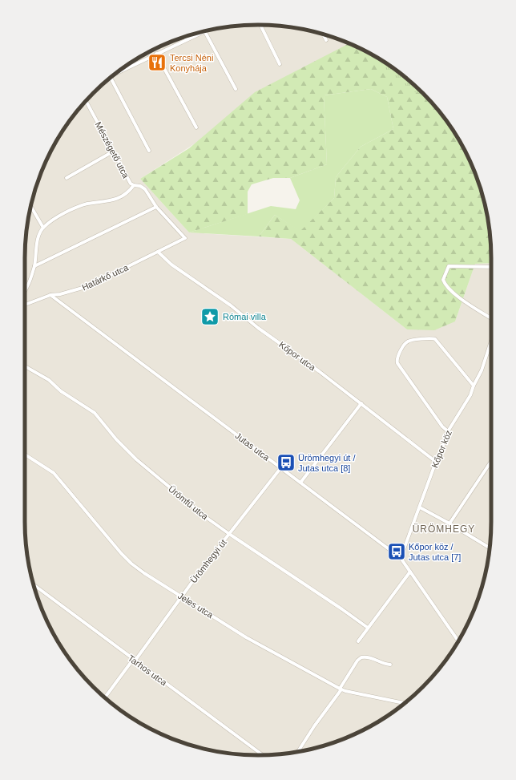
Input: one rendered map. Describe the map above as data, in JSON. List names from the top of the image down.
{
  "streets": {
    "street": [
      "Mészégető utca",
      "Határkő utca",
      "Kőpor utca",
      "Jutas utca",
      "Kőpor köz",
      "Ürömfű utca",
      "Ürömhegyi út",
      "Jeles utca",
      "Tarhos utca"
    ]
  },
  "crossings": [
    ["Mészégető utca", "Határkő utca"],
    ["Határkő utca", "Kőpor utca"],
    ["Határkő utca", "Jutas utca"],
    ["Kőpor utca", "Kőpor köz"],
    ["Jutas utca", "Kőpor köz"],
    ["Jutas utca", "Ürömhegyi út"],
    ["Ürömfű utca", "Ürömhegyi út"],
    ["Ürömhegyi út", "Jeles utca"],
    ["Ürömhegyi út", "Tarhos utca"]
  ],
  "districts": ["ÜRÖMHEGY"],
  "places": {
    "restaurant": ["Tercsi Néni Konyhája"],
    "place": ["Római villa"],
    "bus stop": ["Ürömhegyi út / Jutas utca [8]", "Kőpor köz / Jutas utca [7]"]
  }
}
